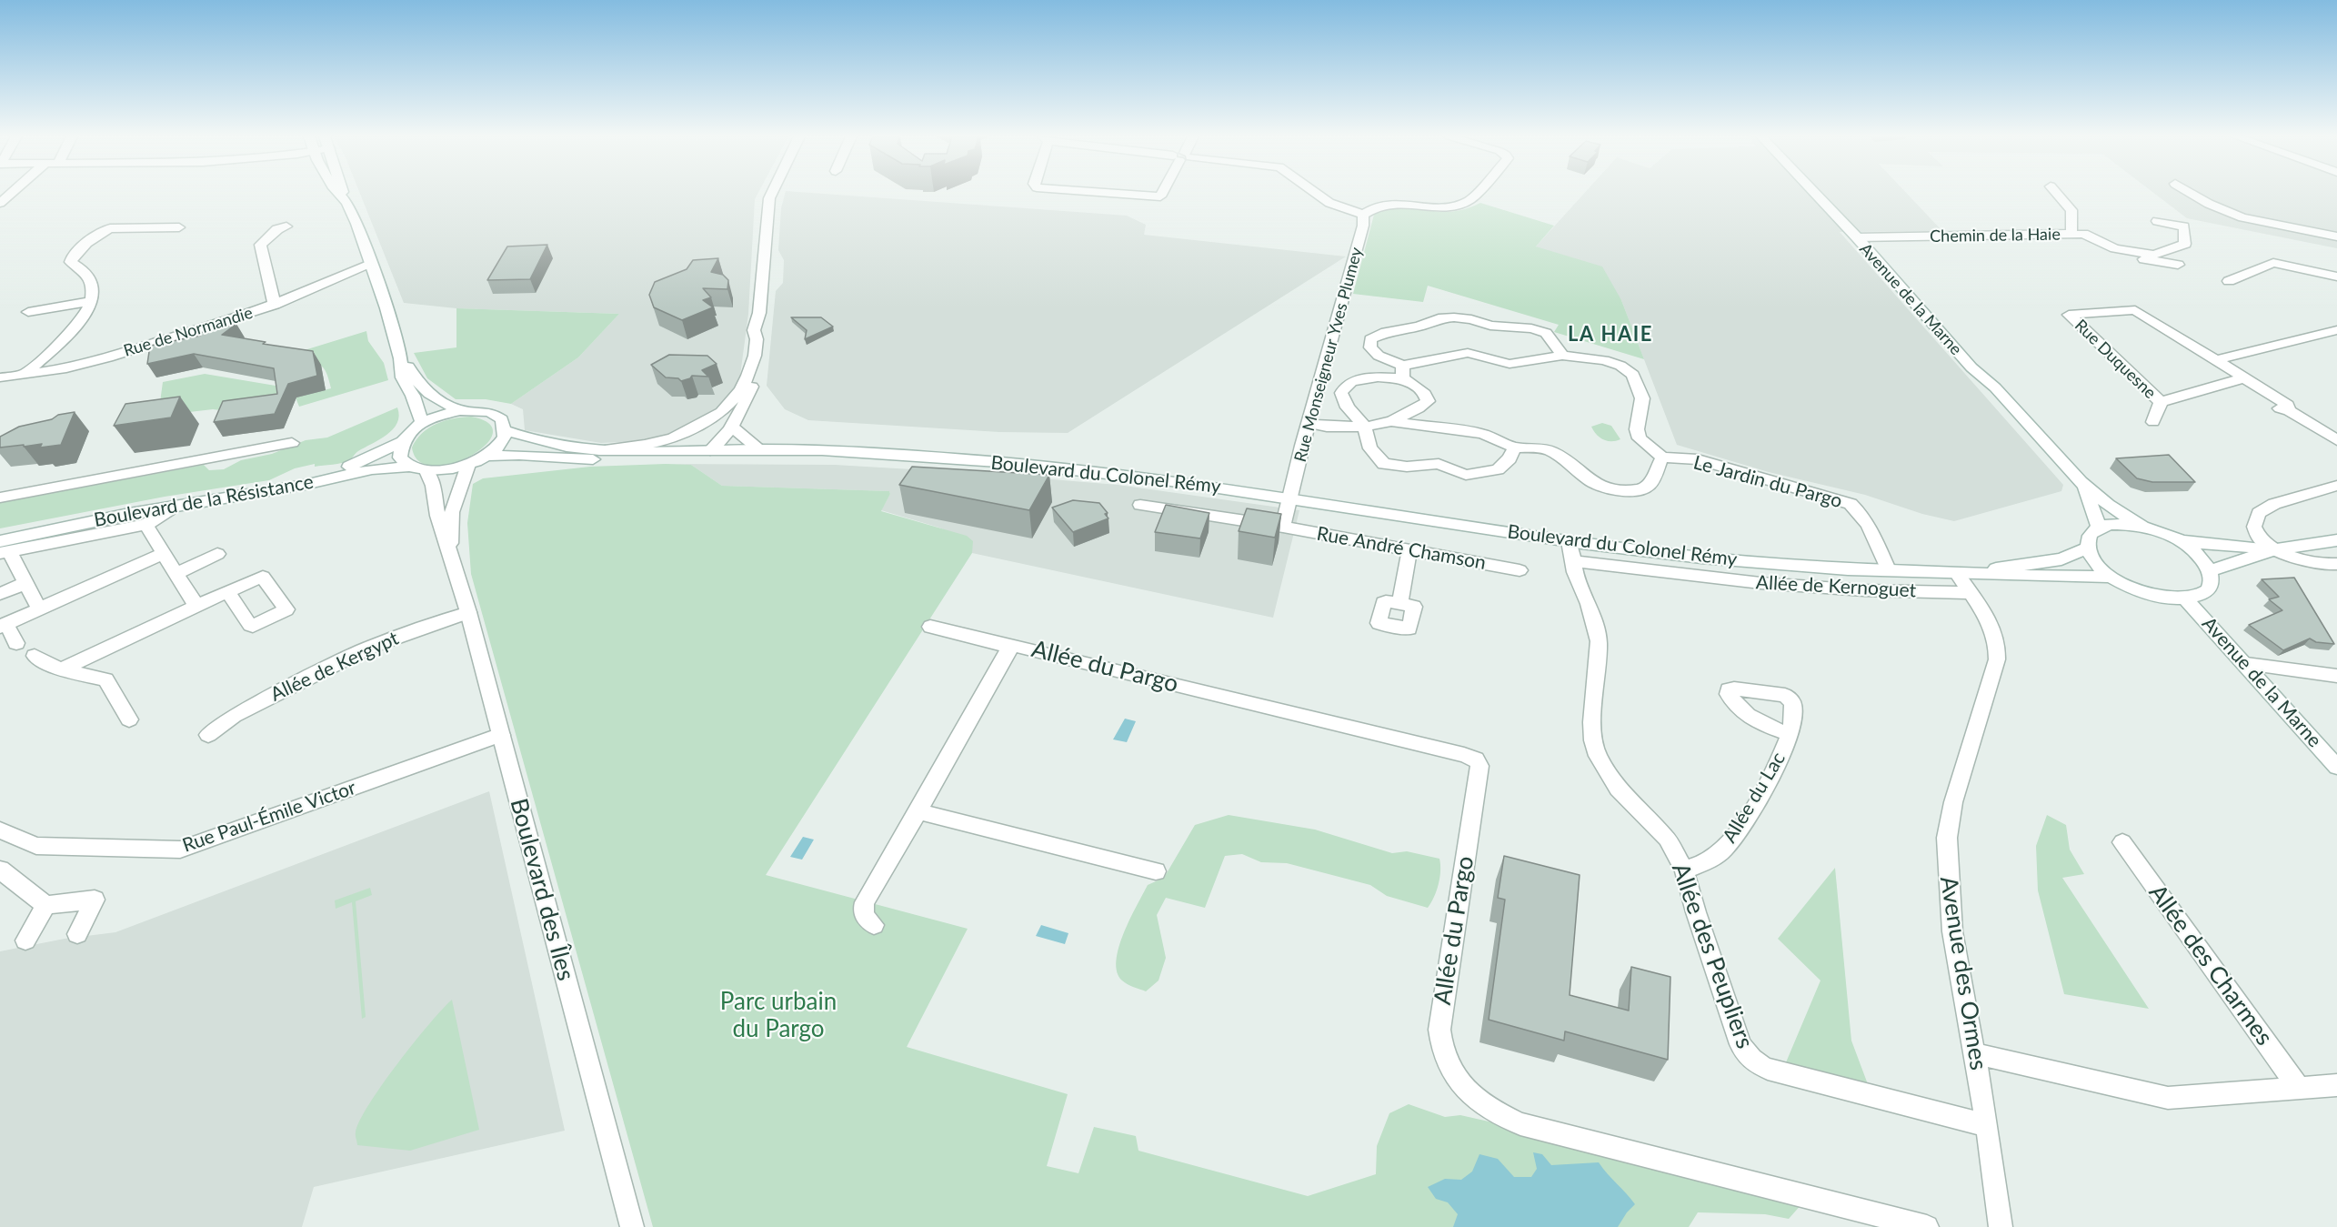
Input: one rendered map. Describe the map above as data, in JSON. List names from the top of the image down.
{
  "streets": {
    "street": [
      "Chemin de la Haie",
      "Avenue de la Marne",
      "Rue de Normandie",
      "Rue Monseigneur Yves Plumey",
      "Rue Duquesne",
      "Boulevard du Colonel Rémy",
      "Le Jardin du Pargo",
      "Boulevard de la Résistance",
      "Rue André Chamson",
      "Allée de Kernoguet",
      "Allée de Kergypt",
      "Allée du Pargo",
      "Allée du Lac",
      "Rue Paul-Émile Victor",
      "Boulevard des Îles",
      "Allée des Peupliers",
      "Allée des Charmes",
      "Avenue des Ormes"
    ]
  },
  "crossings": [
    ["Chemin de la Haie", "Avenue de la Marne"],
    ["Rue Monseigneur Yves Plumey", "Boulevard du Colonel Rémy"],
    ["Boulevard du Colonel Rémy", "Le Jardin du Pargo"],
    ["Boulevard du Colonel Rémy", "Rue André Chamson"],
    ["Boulevard du Colonel Rémy", "Allée des Peupliers"],
    ["Boulevard du Colonel Rémy", "Avenue des Ormes"],
    ["Boulevard de la Résistance", "Boulevard des Îles"],
    ["Allée de Kernoguet", "Allée des Peupliers"],
    ["Allée de Kernoguet", "Avenue des Ormes"],
    ["Allée de Kergypt", "Boulevard des Îles"],
    ["Allée du Lac", "Allée des Peupliers"],
    ["Rue Paul-Émile Victor", "Boulevard des Îles"],
    ["Allée des Peupliers", "Avenue des Ormes"]
  ],
  "districts": ["LA HAIE"],
  "parks": ["Parc urbain du Pargo"]
}
